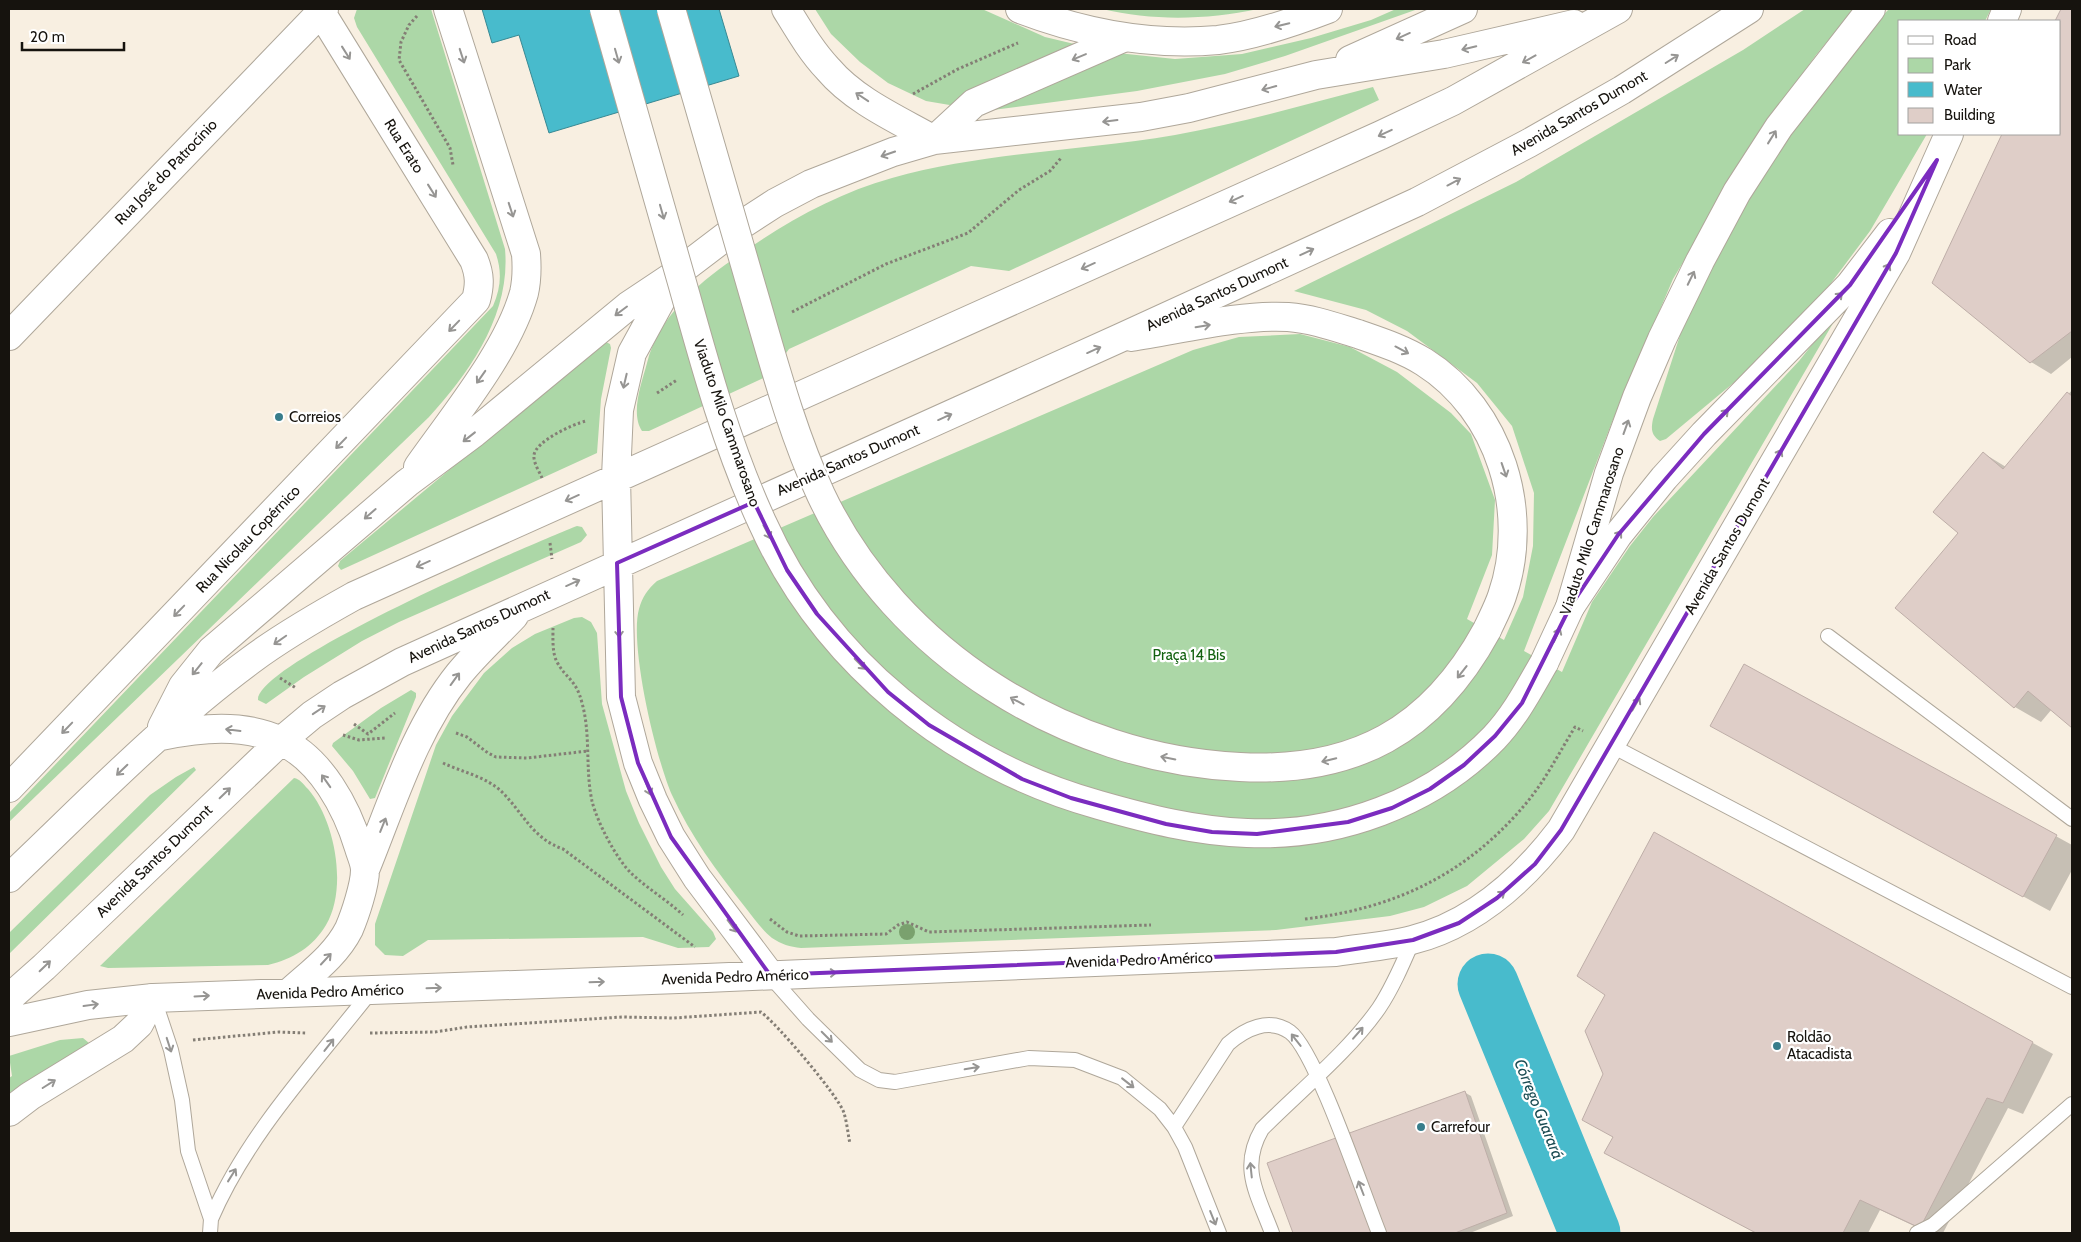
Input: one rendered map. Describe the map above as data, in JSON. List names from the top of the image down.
{
  "streets": {
    "main road": [
      "Avenida Santos Dumont",
      "Rua Erato",
      "Rua José do Patrocínio",
      "Viaduto Milo Cammarosano",
      "Rua Nicolau Copérnico",
      "Avenida Pedro Américo"
    ]
  },
  "crossings": [
    ["Avenida Santos Dumont", "Avenida Pedro Américo"],
    ["Rua Erato", "Rua José do Patrocínio"],
    ["Rua Erato", "Rua Nicolau Copérnico"]
  ],
  "one_way": ["Rua Erato", "Avenida Pedro Américo"],
  "water": ["Córrego Guarará"],
  "parks": ["Praça 14 Bis"],
  "places": ["Correios", "Roldão Atacadista", "Carrefour"],
  "legend": [
    "Road",
    "Park",
    "Water",
    "Building"
  ],
  "scale_bar": "20 m"
}
